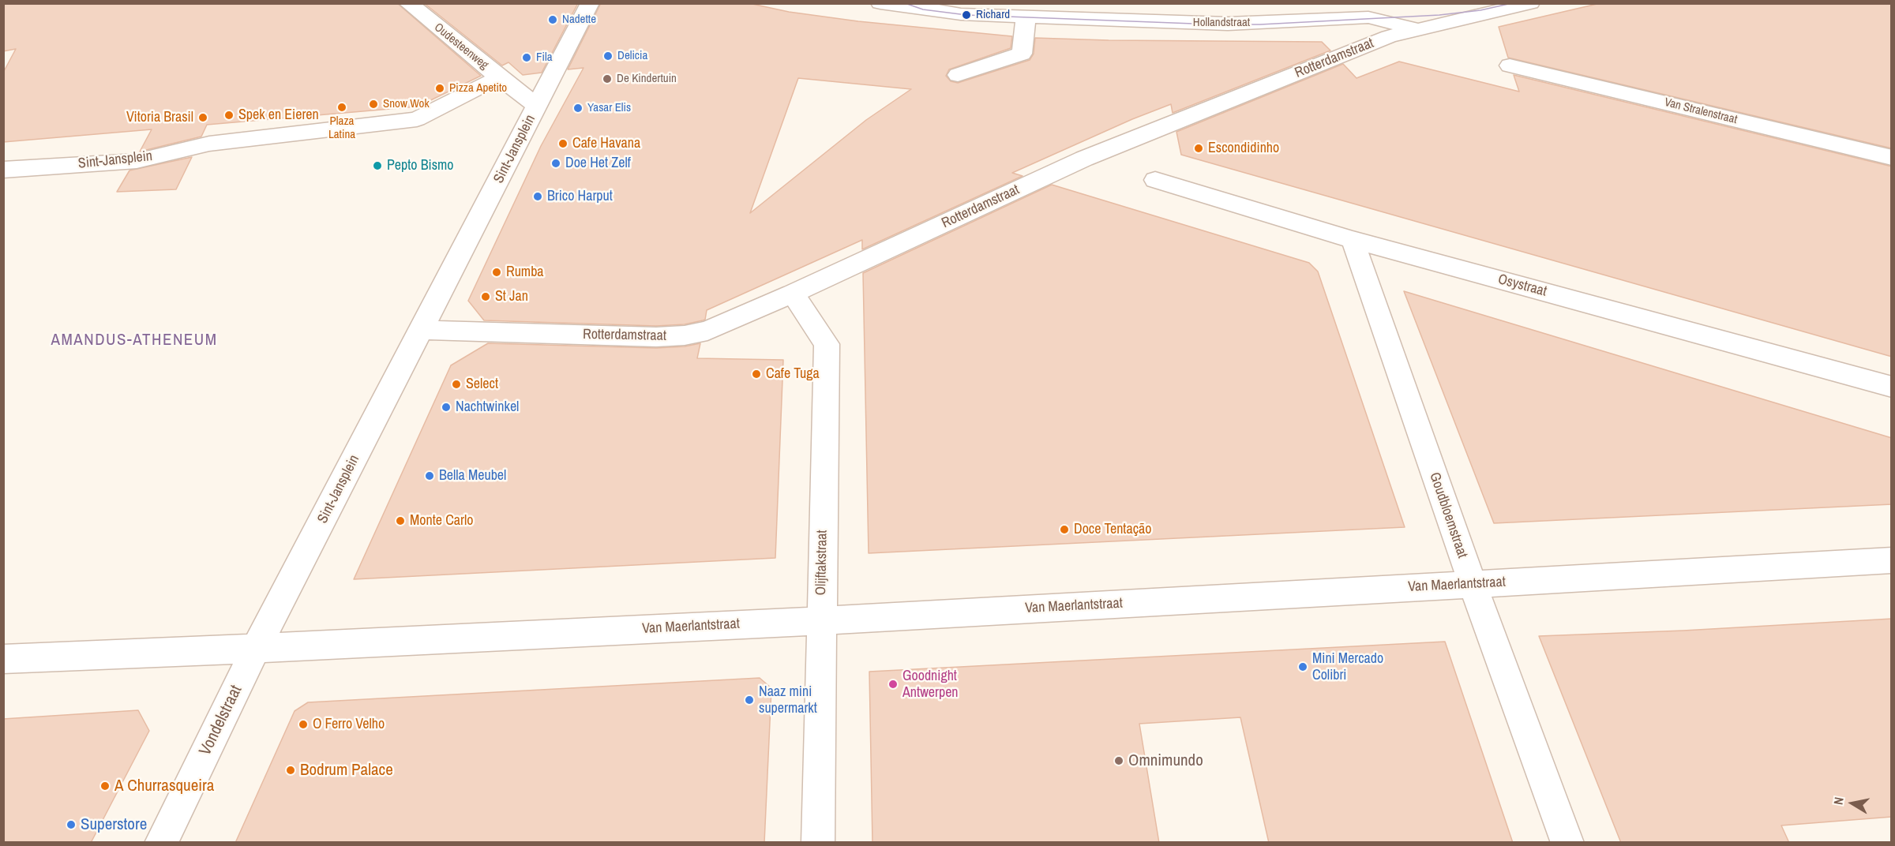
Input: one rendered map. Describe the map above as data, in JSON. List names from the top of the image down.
{
  "streets": {
    "street": [
      "Hollandstraat",
      "Oudesteenweg",
      "Rotterdamstraat",
      "Van Stralenstraat",
      "Sint-Jansplein",
      "Osystraat",
      "Goudbloemstraat",
      "Olijftakstraat",
      "Van Maerlantstraat",
      "Vondelstraat"
    ]
  },
  "crossings": [
    ["Hollandstraat", "Rotterdamstraat"],
    ["Oudesteenweg", "Sint-Jansplein"],
    ["Rotterdamstraat", "Sint-Jansplein"],
    ["Rotterdamstraat", "Olijftakstraat"],
    ["Sint-Jansplein", "Van Maerlantstraat"],
    ["Sint-Jansplein", "Vondelstraat"],
    ["Osystraat", "Goudbloemstraat"],
    ["Goudbloemstraat", "Van Maerlantstraat"],
    ["Olijftakstraat", "Van Maerlantstraat"],
    ["Van Maerlantstraat", "Vondelstraat"]
  ],
  "districts": ["AMANDUS-ATHENEUM"],
  "places": [
    "Richard",
    "Nadette",
    "Delicia",
    "Fila",
    "De Kindertuin",
    "Pizza Apetito",
    "Snow Wok",
    "Plaza Latina",
    "Yasar Elis",
    "Spek en Eieren",
    "Vitoria Brasil",
    "Cafe Havana",
    "Escondidinho",
    "Doe Het Zelf",
    "Pepto Bismo",
    "Brico Harput",
    "Rumba",
    "St Jan",
    "Cafe Tuga",
    "Select",
    "Nachtwinkel",
    "Bella Meubel",
    "Monte Carlo",
    "Doce Tentação",
    "Mini Mercado Colibri",
    "Goodnight Antwerpen",
    "Naaz mini supermarkt",
    "O Ferro Velho",
    "Omnimundo",
    "Bodrum Palace",
    "A Churrasqueira",
    "Superstore"
  ],
  "north": "left"
}
